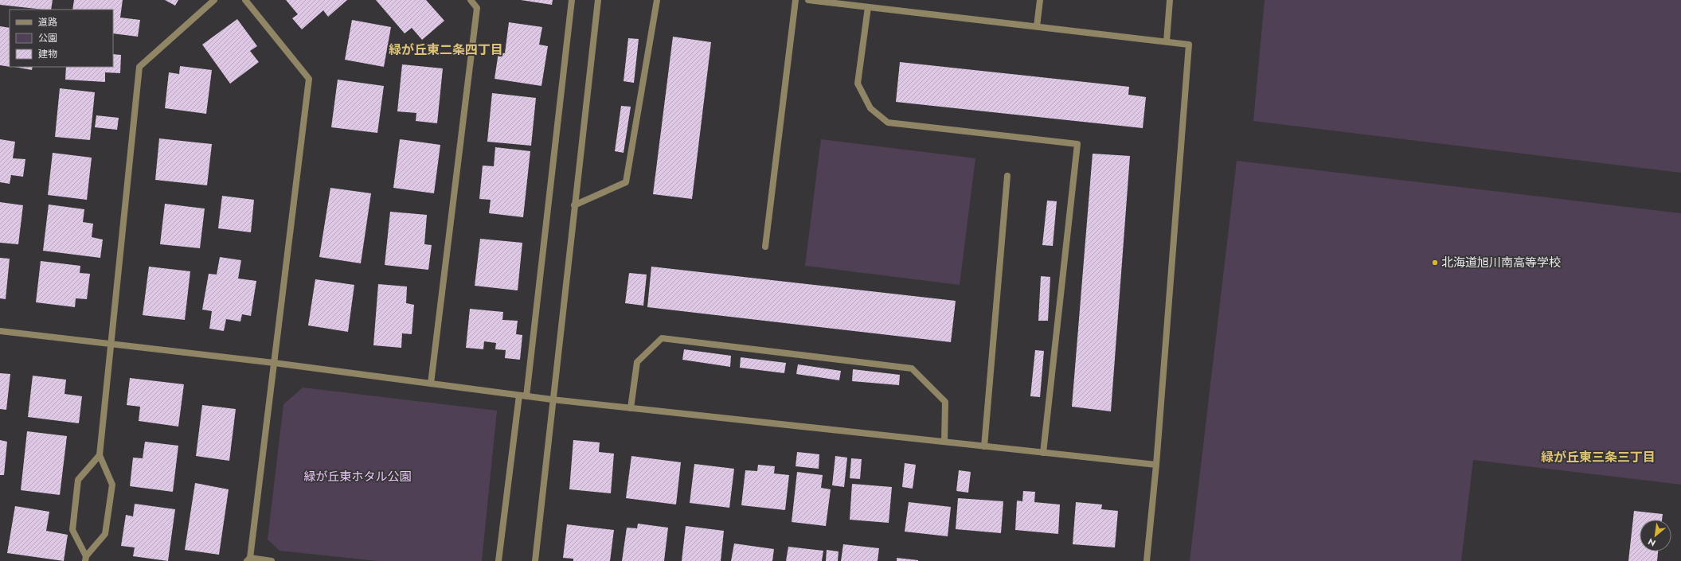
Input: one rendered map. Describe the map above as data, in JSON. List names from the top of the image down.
{
  "districts": ["緑が丘東二条四丁目", "緑が丘東三条三丁目"],
  "parks": ["緑が丘東ホタル公園"],
  "places": ["北海道旭川南高等学校"],
  "legend": ["道路", "公園", "建物"],
  "north": "bottom left"
}
